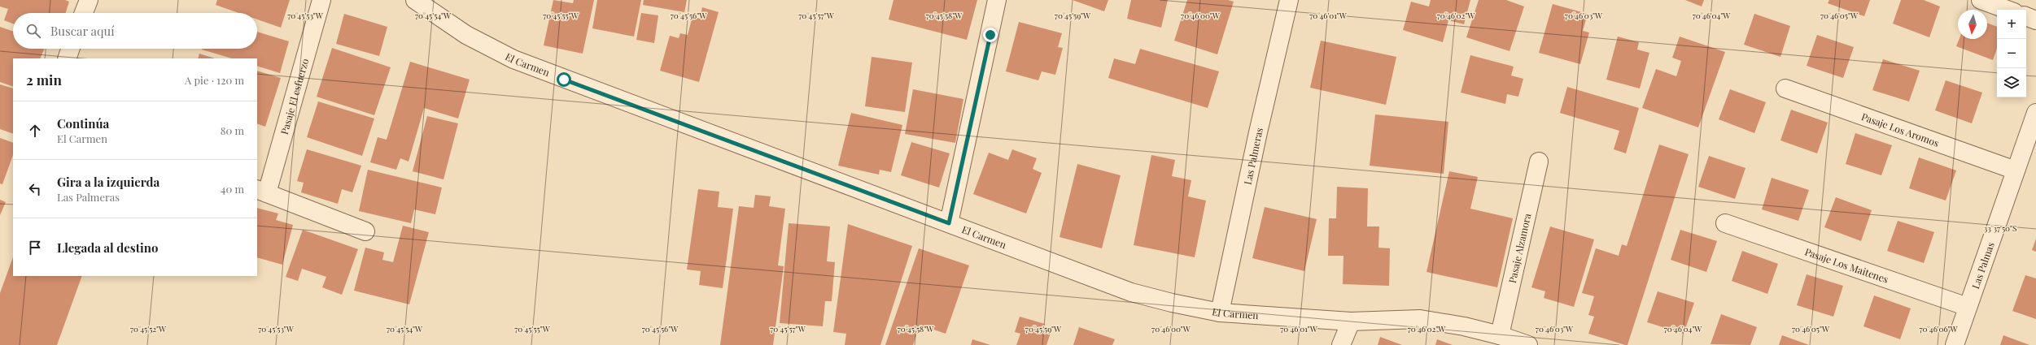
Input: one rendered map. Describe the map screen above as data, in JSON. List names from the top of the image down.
{
  "streets": {
    "street": [
      "El Carmen",
      "Pasaje El esfuerzo",
      "Pasaje Los Aromos",
      "Las Palmeras",
      "Pasaje Alzamora",
      "Pasaje Los Maitenes",
      "Las Palmas"
    ]
  },
  "crossings": [
    ["El Carmen", "Las Palmeras"],
    ["El Carmen", "Pasaje Alzamora"],
    ["Pasaje Los Aromos", "Las Palmas"],
    ["Pasaje Los Maitenes", "Las Palmas"]
  ],
  "north": "bottom",
  "page": {
    "map_buttons": ["+", "−"],
    "search": "Buscar aquí",
    "heading": ["2 min", "A pie · 120 m"],
    "list": [
      ["Continúa", "El Carmen", "80 m"],
      ["Gira a la izquierda", "Las Palmeras", "40 m"],
      "Llegada al destino"
    ]
  },
  "coordinates": [
    "70°45'53\"W",
    "70°45'54\"W",
    "70°45'55\"W",
    "70°45'56\"W",
    "70°45'57\"W",
    "70°45'58\"W",
    "70°45'59\"W",
    "70°46'00\"W",
    "70°46'01\"W",
    "70°46'02\"W",
    "70°46'05\"W",
    "70°46'03\"W",
    "70°46'04\"W",
    "33°37'50\"S",
    "70°45'52\"W",
    "70°46'06\"W"
  ]
}
